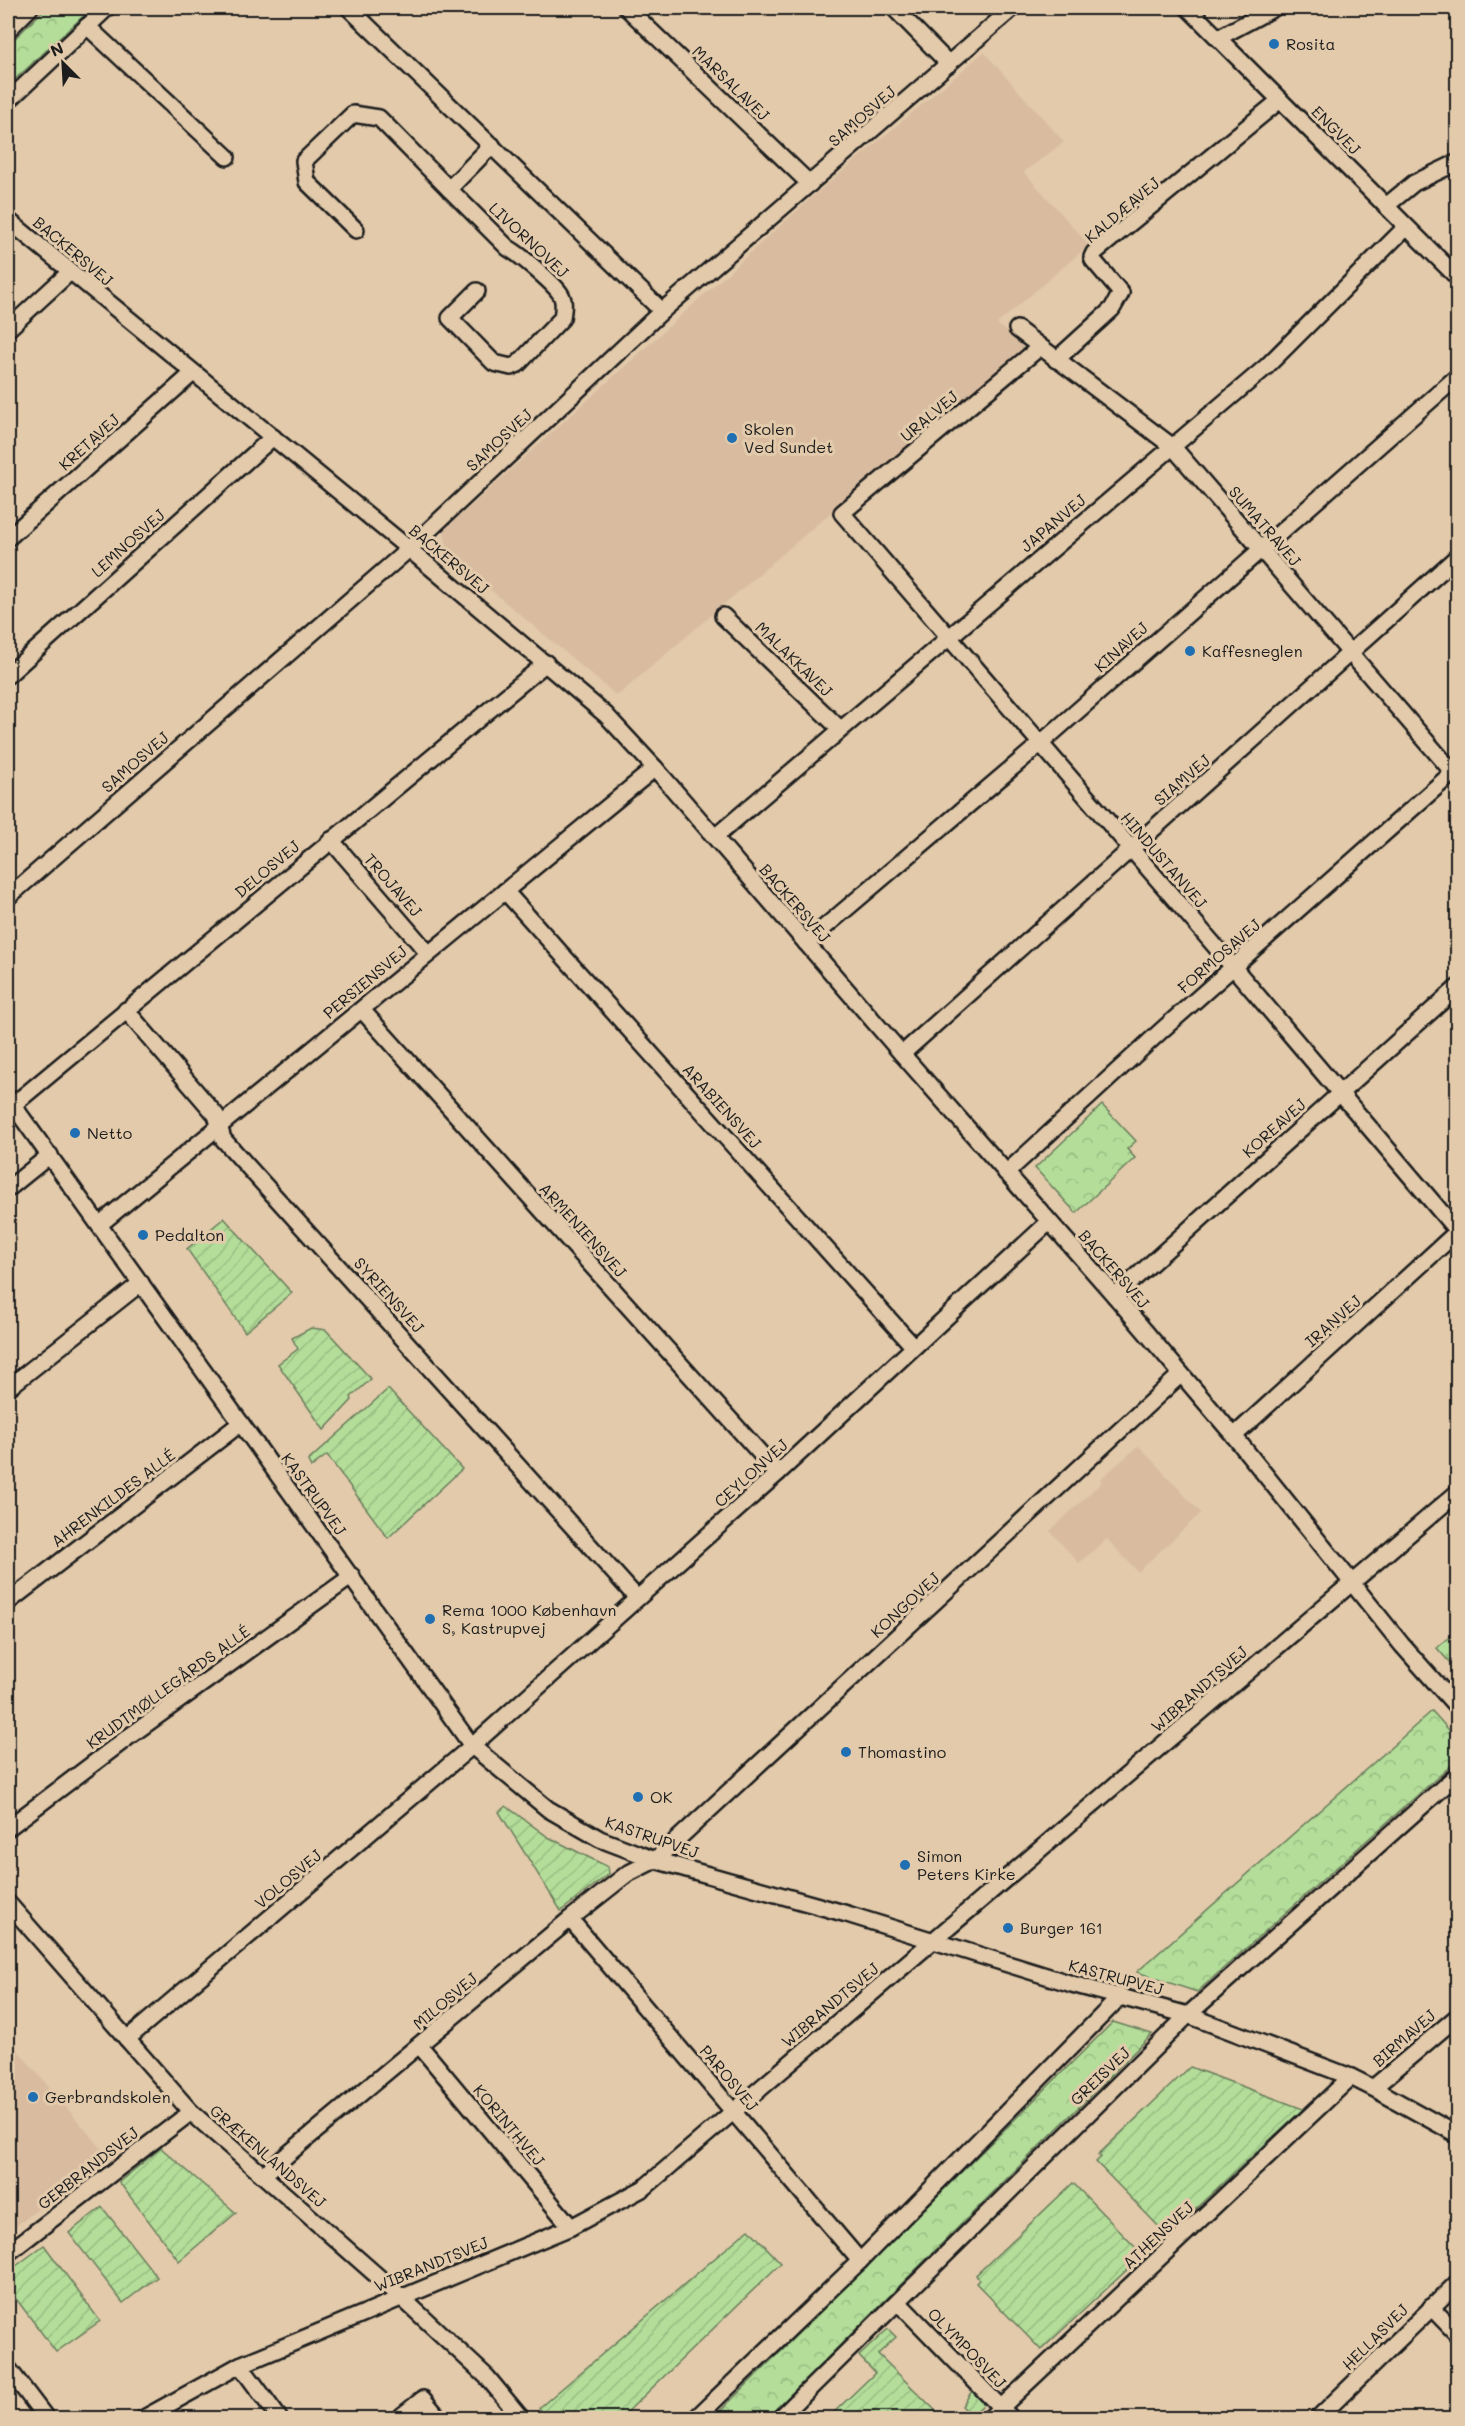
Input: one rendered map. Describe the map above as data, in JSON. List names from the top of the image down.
{
  "streets": {
    "street": [
      "MARSALAVEJ",
      "SAMOSVEJ",
      "ENGVEJ",
      "KALDÆAVEJ",
      "LIVORNOVEJ",
      "BACKERSVEJ",
      "URALVEJ",
      "KRETAVEJ",
      "JAPANVEJ",
      "SUMATRAVEJ",
      "LEMNOSVEJ",
      "KINAVEJ",
      "MALAKKAVEJ",
      "SIAMVEJ",
      "HINDUSTANVEJ",
      "DELOSVEJ",
      "TROJAVEJ",
      "FORMOSAVEJ",
      "PERSIENSVEJ",
      "ARABIENSVEJ",
      "KOREAVEJ",
      "ARMENIENSVEJ",
      "SYRIENSVEJ",
      "IRANVEJ",
      "CEYLONVEJ",
      "KASTRUPVEJ",
      "AHRENKILDES ALLÉ",
      "KONGOVEJ",
      "KRUDTMØLLEGÅRDS ALLÉ",
      "WIBRANDTSVEJ",
      "VOLOSVEJ",
      "MILOSVEJ",
      "BIRMAVEJ",
      "GREISVEJ",
      "PAROSVEJ",
      "KORINTHVEJ",
      "GRÆKENLANDSVEJ",
      "GERBRANDSVEJ",
      "ATHENSVEJ",
      "HELLASVEJ",
      "OLYMPOSVEJ"
    ]
  },
  "crossings": [
    ["MARSALAVEJ", "SAMOSVEJ"],
    ["SAMOSVEJ", "BACKERSVEJ"],
    ["ENGVEJ", "KALDÆAVEJ"],
    ["ENGVEJ", "JAPANVEJ"],
    ["KALDÆAVEJ", "SUMATRAVEJ"],
    ["BACKERSVEJ", "KRETAVEJ"],
    ["BACKERSVEJ", "JAPANVEJ"],
    ["BACKERSVEJ", "LEMNOSVEJ"],
    ["BACKERSVEJ", "KINAVEJ"],
    ["BACKERSVEJ", "SIAMVEJ"],
    ["BACKERSVEJ", "DELOSVEJ"],
    ["BACKERSVEJ", "FORMOSAVEJ"],
    ["BACKERSVEJ", "PERSIENSVEJ"],
    ["BACKERSVEJ", "KOREAVEJ"],
    ["BACKERSVEJ", "IRANVEJ"],
    ["BACKERSVEJ", "CEYLONVEJ"],
    ["BACKERSVEJ", "KONGOVEJ"],
    ["BACKERSVEJ", "WIBRANDTSVEJ"],
    ["URALVEJ", "SUMATRAVEJ"],
    ["URALVEJ", "HINDUSTANVEJ"],
    ["JAPANVEJ", "SUMATRAVEJ"],
    ["JAPANVEJ", "MALAKKAVEJ"],
    ["JAPANVEJ", "HINDUSTANVEJ"],
    ["SUMATRAVEJ", "KINAVEJ"],
    ["SUMATRAVEJ", "SIAMVEJ"],
    ["SUMATRAVEJ", "FORMOSAVEJ"],
    ["KINAVEJ", "HINDUSTANVEJ"],
    ["SIAMVEJ", "HINDUSTANVEJ"],
    ["HINDUSTANVEJ", "FORMOSAVEJ"],
    ["HINDUSTANVEJ", "KOREAVEJ"],
    ["HINDUSTANVEJ", "IRANVEJ"],
    ["DELOSVEJ", "TROJAVEJ"],
    ["DELOSVEJ", "SYRIENSVEJ"],
    ["DELOSVEJ", "KASTRUPVEJ"],
    ["TROJAVEJ", "PERSIENSVEJ"],
    ["PERSIENSVEJ", "ARABIENSVEJ"],
    ["PERSIENSVEJ", "ARMENIENSVEJ"],
    ["PERSIENSVEJ", "SYRIENSVEJ"],
    ["PERSIENSVEJ", "KASTRUPVEJ"],
    ["ARABIENSVEJ", "CEYLONVEJ"],
    ["ARMENIENSVEJ", "CEYLONVEJ"],
    ["SYRIENSVEJ", "CEYLONVEJ"],
    ["CEYLONVEJ", "KASTRUPVEJ"],
    ["CEYLONVEJ", "VOLOSVEJ"],
    ["KASTRUPVEJ", "AHRENKILDES ALLÉ"],
    ["KASTRUPVEJ", "KONGOVEJ"],
    ["KASTRUPVEJ", "KRUDTMØLLEGÅRDS ALLÉ"],
    ["KASTRUPVEJ", "WIBRANDTSVEJ"],
    ["KASTRUPVEJ", "VOLOSVEJ"],
    ["KASTRUPVEJ", "MILOSVEJ"],
    ["KASTRUPVEJ", "BIRMAVEJ"],
    ["KASTRUPVEJ", "GREISVEJ"],
    ["KASTRUPVEJ", "ATHENSVEJ"],
    ["KONGOVEJ", "MILOSVEJ"],
    ["WIBRANDTSVEJ", "PAROSVEJ"],
    ["WIBRANDTSVEJ", "KORINTHVEJ"],
    ["WIBRANDTSVEJ", "GRÆKENLANDSVEJ"],
    ["VOLOSVEJ", "GRÆKENLANDSVEJ"],
    ["MILOSVEJ", "PAROSVEJ"],
    ["MILOSVEJ", "KORINTHVEJ"],
    ["MILOSVEJ", "GRÆKENLANDSVEJ"],
    ["GREISVEJ", "OLYMPOSVEJ"],
    ["GRÆKENLANDSVEJ", "GERBRANDSVEJ"],
    ["ATHENSVEJ", "OLYMPOSVEJ"]
  ],
  "places": [
    "Rosita",
    "Skolen Ved Sundet",
    "Kaffesneglen",
    "Netto",
    "Pedalton",
    "Rema 1000 København S, Kastrupvej",
    "Thomastino",
    "OK",
    "Simon Peters Kirke",
    "Burger 161",
    "Gerbrandskolen"
  ],
  "north": "top left"
}
